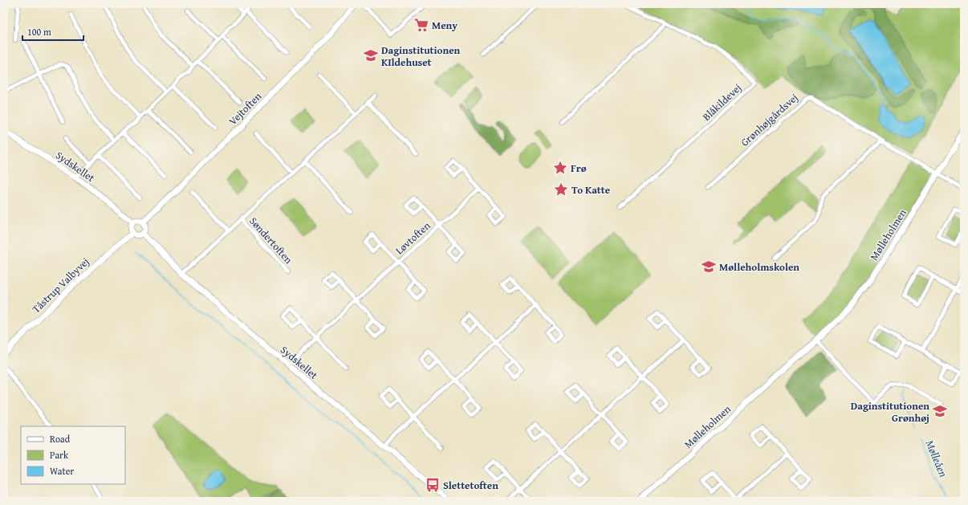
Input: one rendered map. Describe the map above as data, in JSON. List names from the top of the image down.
{
  "streets": {
    "street": [
      "Blåkildevej",
      "Vejtoften",
      "Grønhøjgårdsvej",
      "Sydskellet",
      "Mølleholmen",
      "Løvtoften",
      "Søndertoften",
      "Tåstrup Valbyvej"
    ]
  },
  "crossings": [
    ["Vejtoften", "Sydskellet"],
    ["Vejtoften", "Tåstrup Valbyvej"],
    ["Grønhøjgårdsvej", "Mølleholmen"],
    ["Sydskellet", "Løvtoften"],
    ["Sydskellet", "Søndertoften"],
    ["Sydskellet", "Tåstrup Valbyvej"]
  ],
  "water": ["Mølleåen"],
  "places": {
    "supermarket": ["Meny"],
    "school or university": ["Daginstitutionen KIldehuset", "Mølleholmskolen", "Daginstitutionen Grønhøj"],
    "place": ["Frø", "To Katte"],
    "bus stop": ["Slettetoften"]
  },
  "legend": ["Road", "Park", "Water"],
  "scale_bar": "100 m"
}
